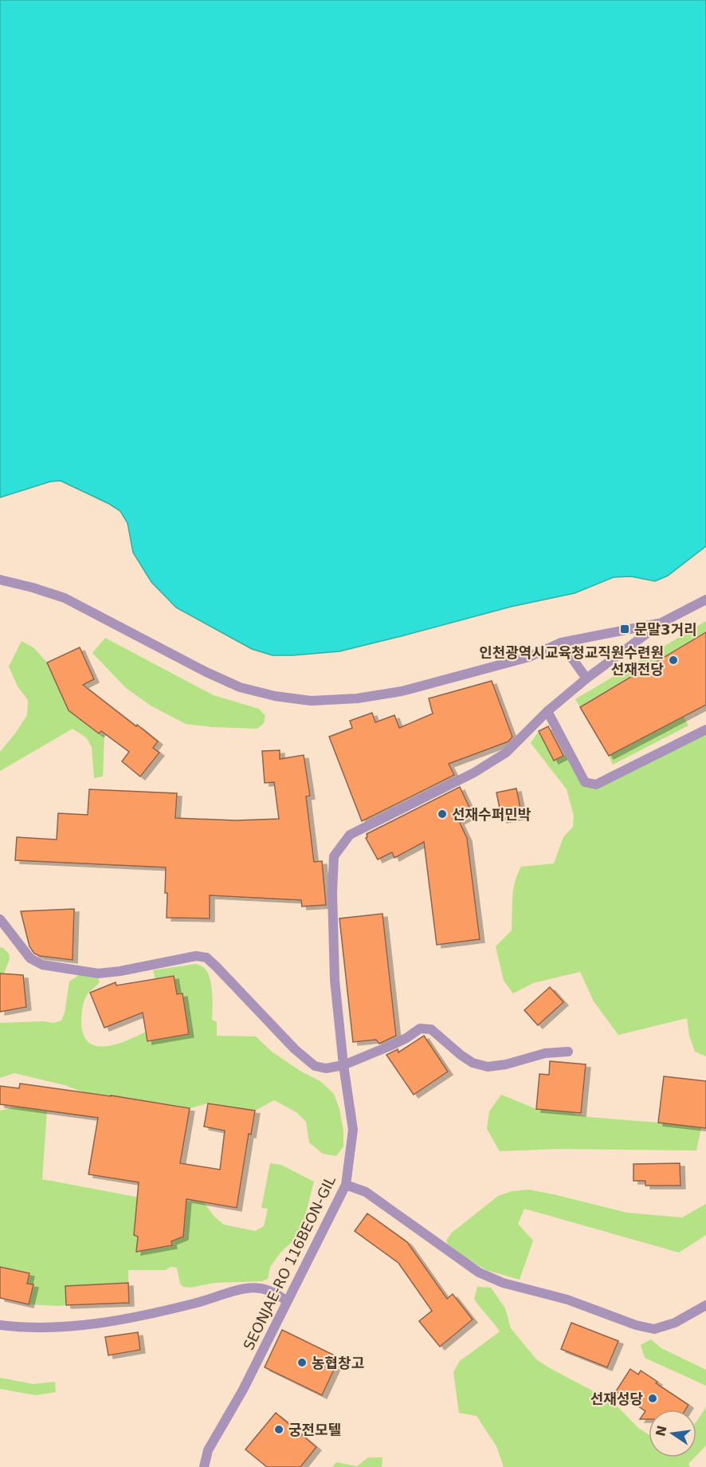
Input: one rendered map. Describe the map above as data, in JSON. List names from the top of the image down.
{
  "streets": {
    "street": ["SEONJAE-RO 116BEON-GIL"]
  },
  "places": {
    "transit": ["문말3거리"],
    "other": [
      "인천광역시교육청교직원수련원 선재전당",
      "선재수퍼민박",
      "농협창고",
      "선재성당",
      "궁전모텔"
    ]
  },
  "north": "left"
}
